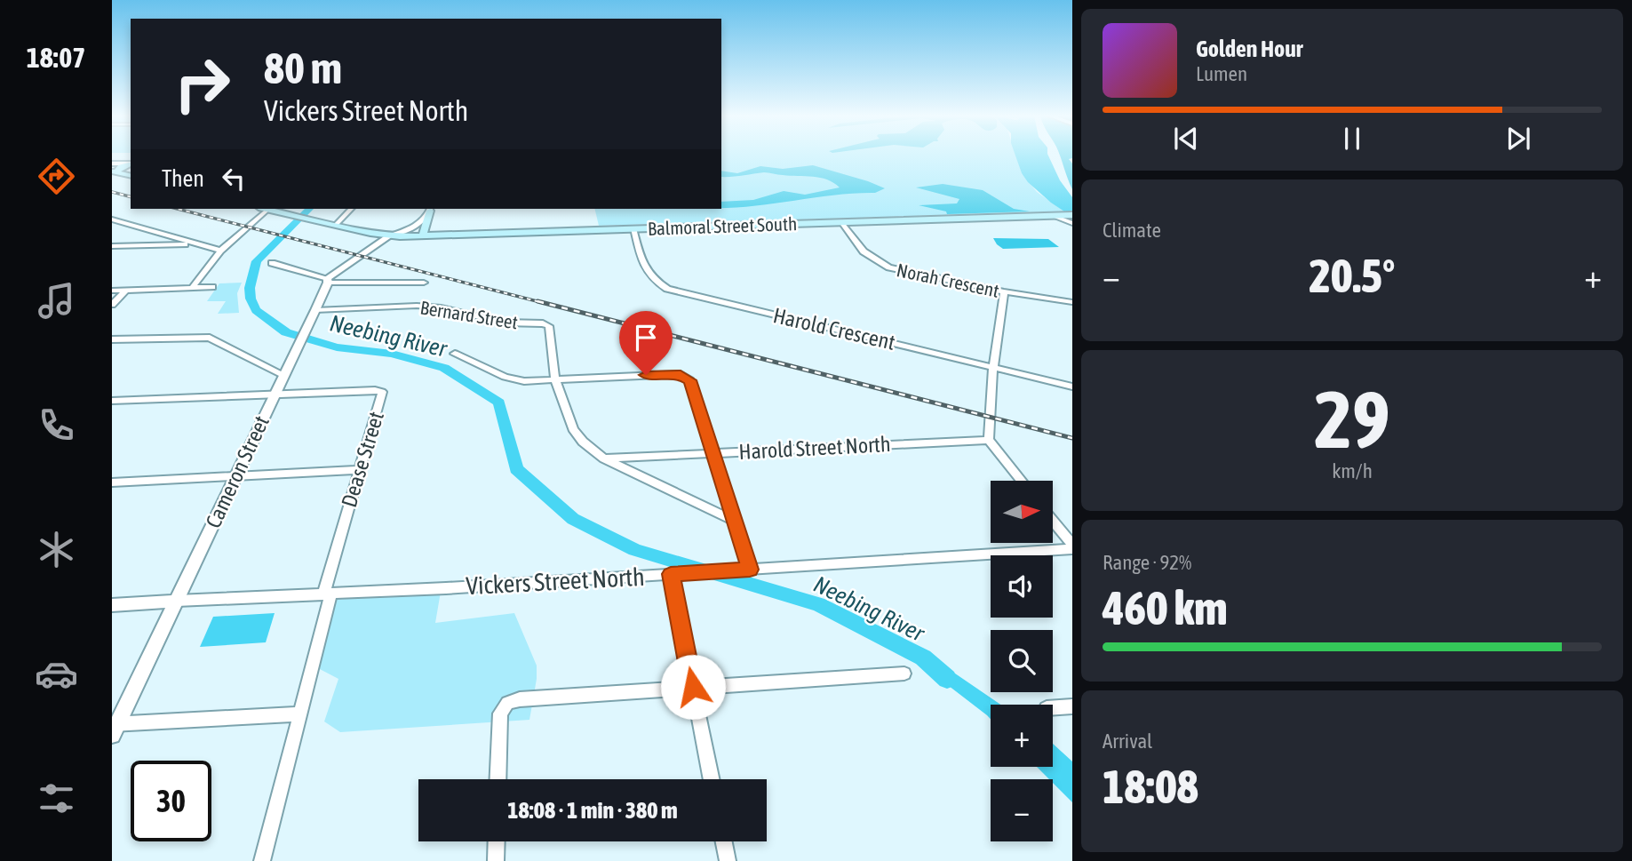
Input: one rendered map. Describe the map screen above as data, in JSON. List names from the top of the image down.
{
  "streets": {
    "main road": ["Balmoral Street South"],
    "street": [
      "Norah Crescent",
      "Bernard Street",
      "Harold Crescent",
      "Harold Street North",
      "Dease Street",
      "Cameron Street",
      "Vickers Street North"
    ]
  },
  "crossings": [
    ["Balmoral Street South", "Norah Crescent"],
    ["Balmoral Street South", "Harold Crescent"],
    ["Bernard Street", "Cameron Street"],
    ["Dease Street", "Cameron Street"],
    ["Dease Street", "Vickers Street North"],
    ["Cameron Street", "Vickers Street North"]
  ],
  "water": ["Neebing River"],
  "north": "right",
  "page": {
    "tabs": "18:07",
    "turn": ["80 m", "Vickers Street North"],
    "song": ["Golden Hour", "Lumen"],
    "then": "Then",
    "tile": [
      "Climate",
      ["29", "km/h"],
      ["Range · 92%", "460 km"],
      ["Arrival", "18:08"]
    ],
    "heat": ["−", "20.5°", "+"],
    "map_buttons": ["+", "−"],
    "limit": "30",
    "trip": "18:08 · 1 min · 380 m"
  }
}
